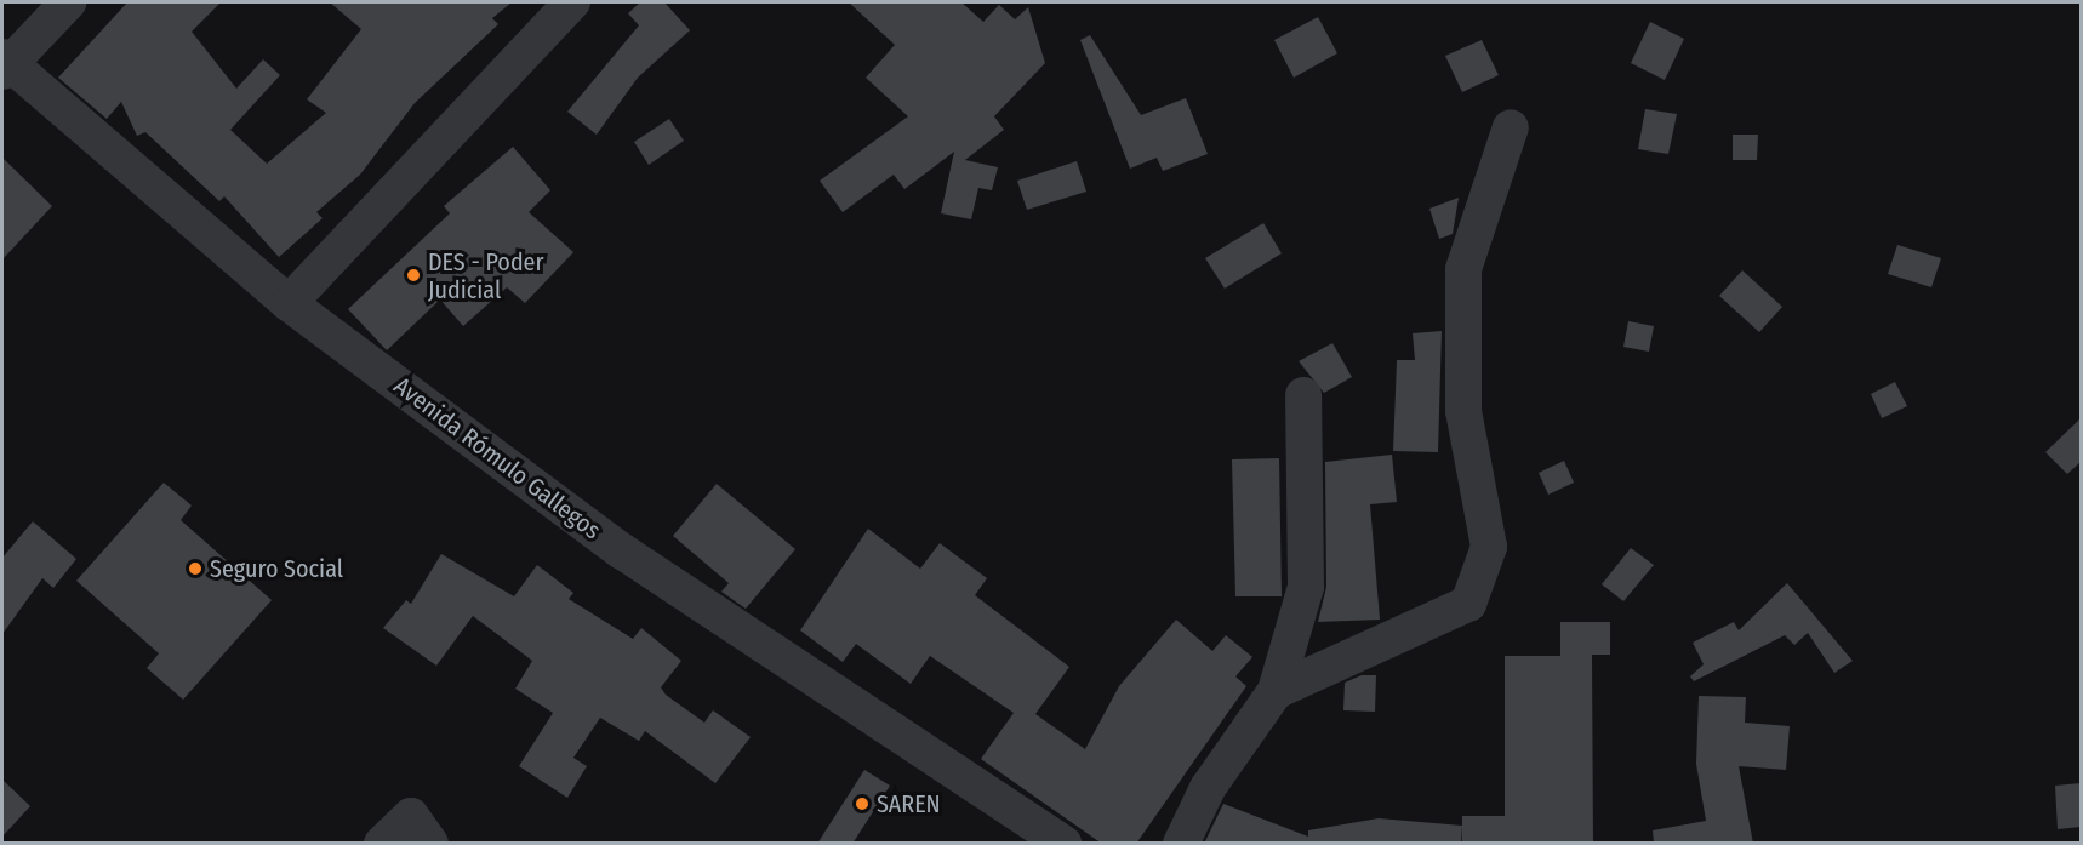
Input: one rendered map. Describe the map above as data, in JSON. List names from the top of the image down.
{
  "streets": {
    "street": ["Avenida Rómulo Gallegos"]
  },
  "places": ["DES - Poder Judicial", "Seguro Social", "SAREN"]
}
